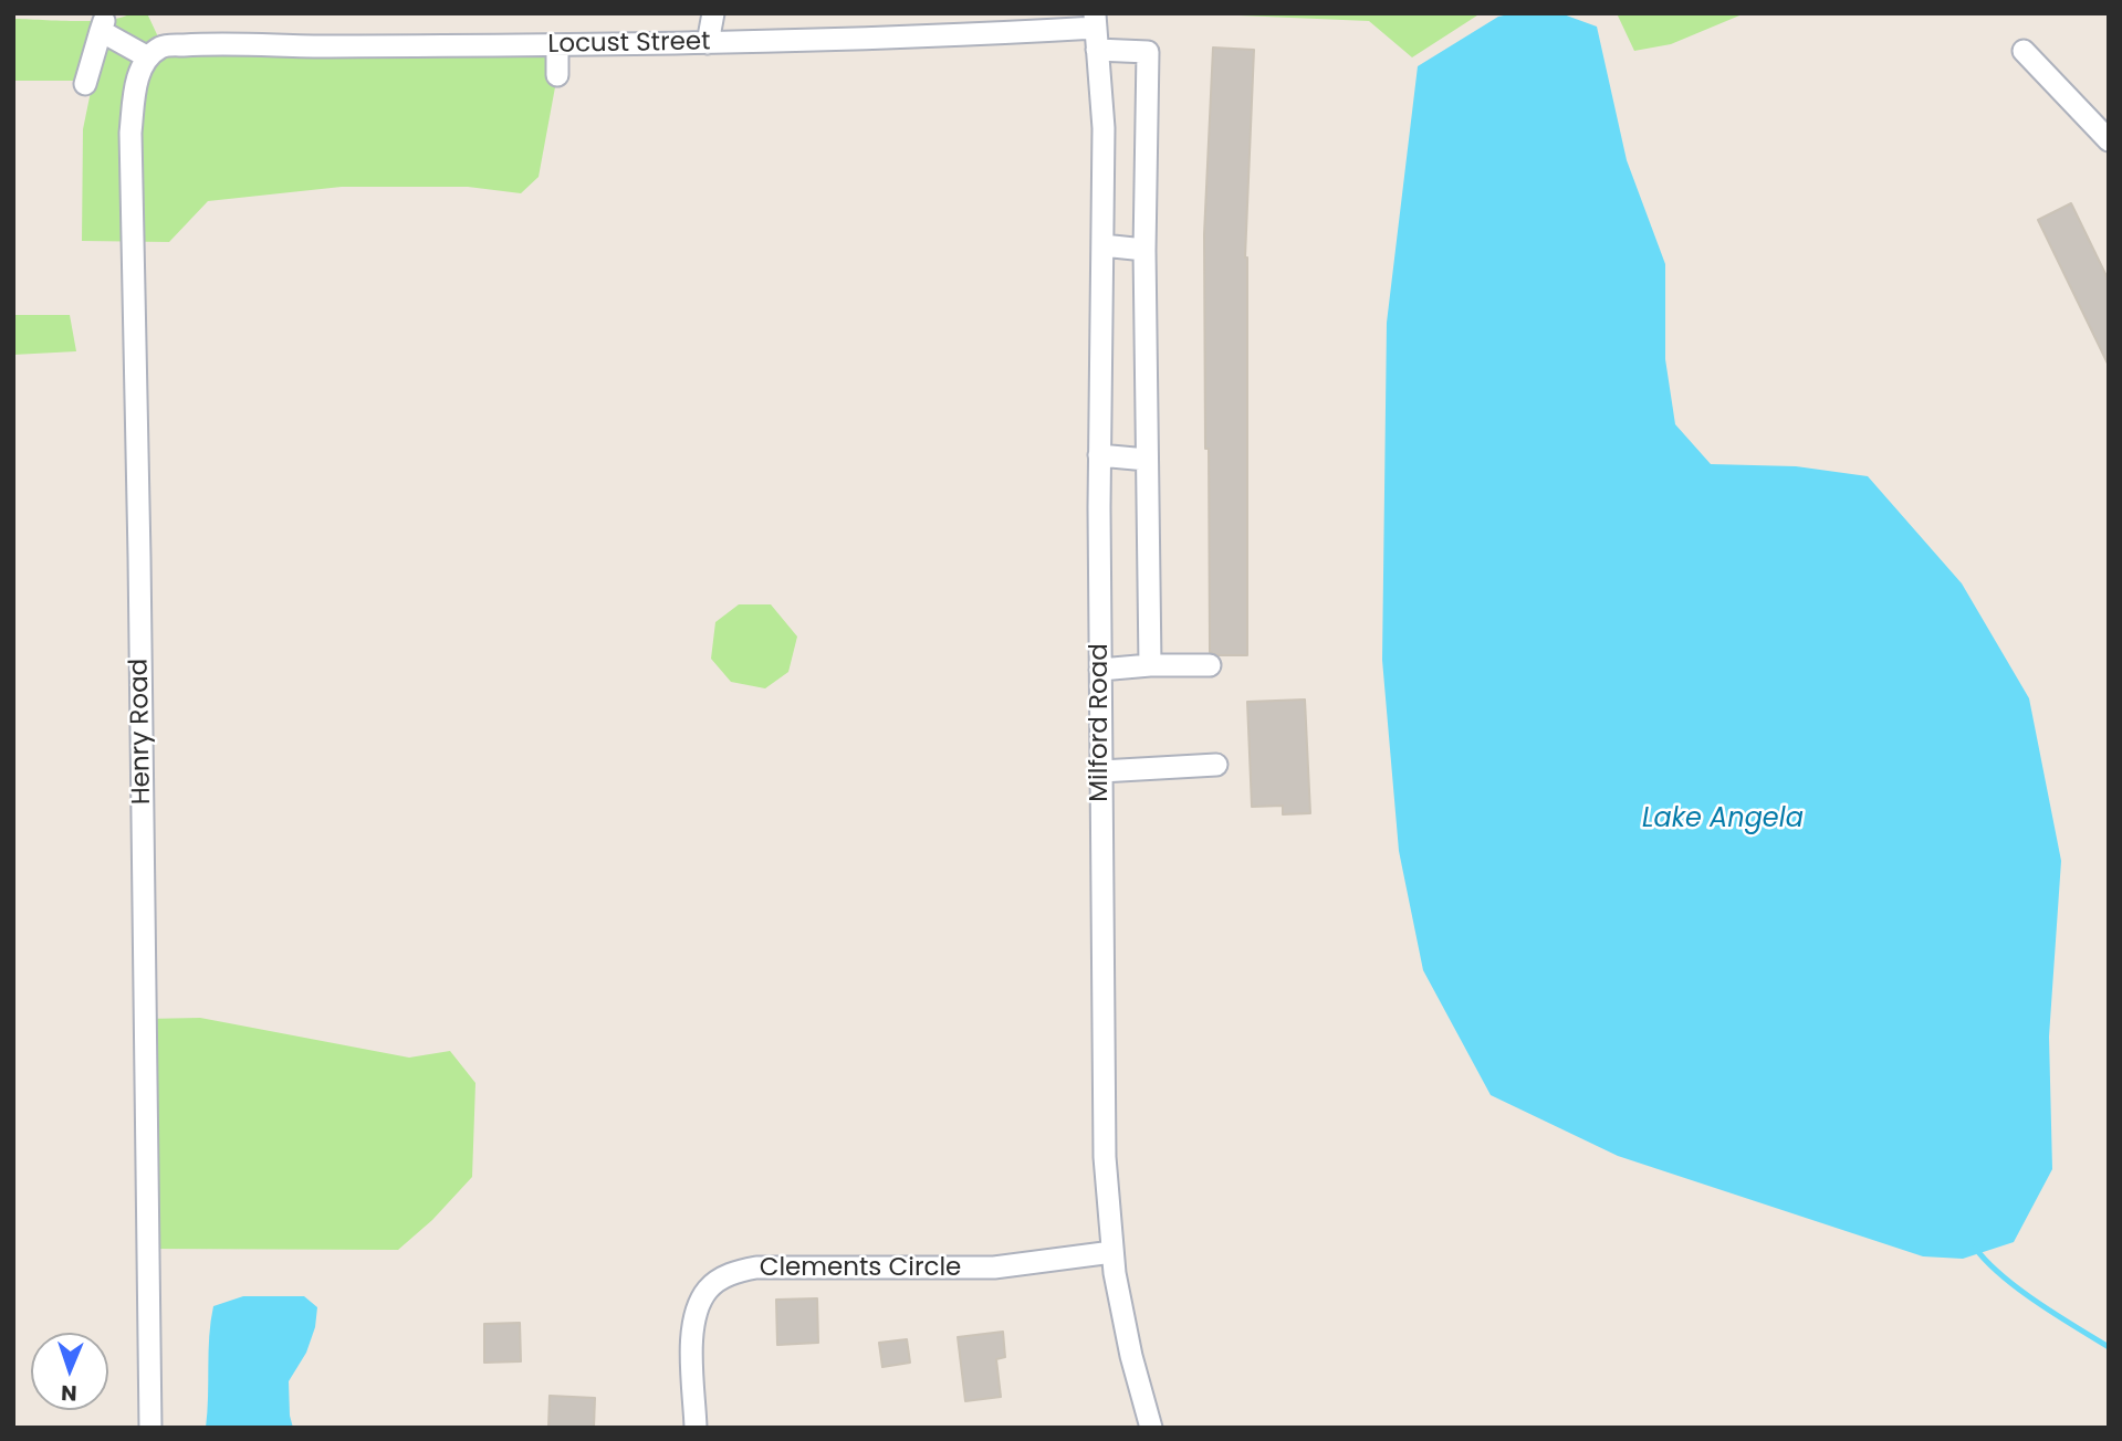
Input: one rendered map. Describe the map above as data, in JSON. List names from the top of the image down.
{
  "streets": {
    "street": [
      "Locust Street",
      "Milford Road",
      "Henry Road",
      "Clements Circle"
    ]
  },
  "crossings": [
    ["Locust Street", "Milford Road"],
    ["Locust Street", "Henry Road"],
    ["Milford Road", "Clements Circle"]
  ],
  "water": ["Lake Angela"],
  "north": "bottom"
}
